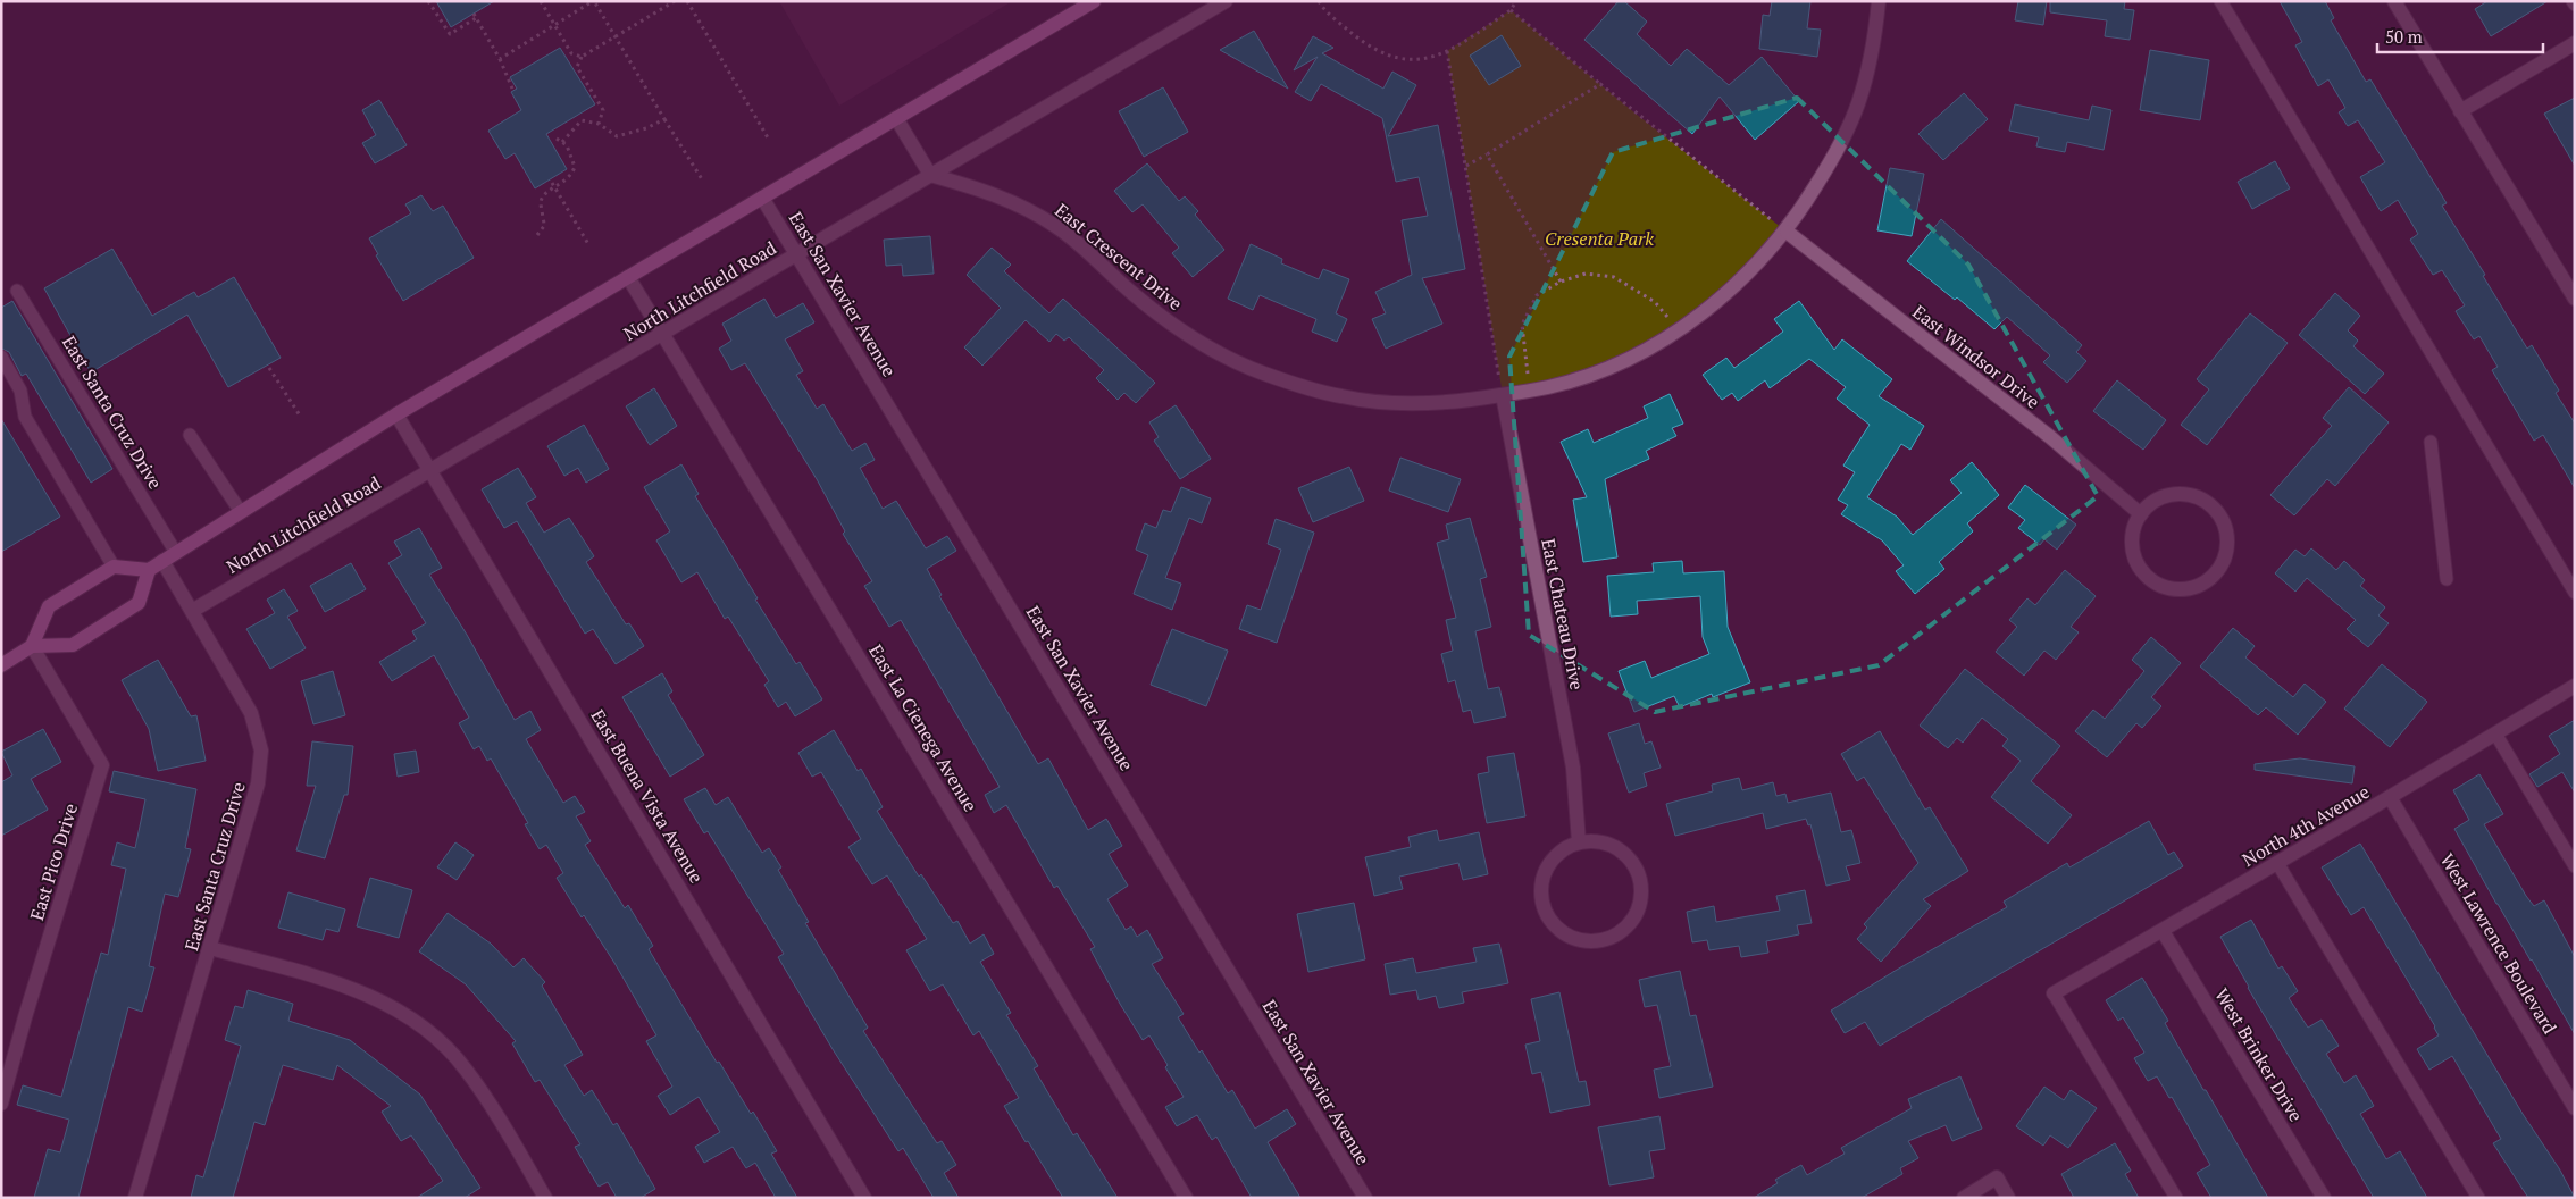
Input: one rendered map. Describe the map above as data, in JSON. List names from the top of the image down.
{
  "streets": {
    "street": [
      "East Crescent Drive",
      "North Litchfield Road",
      "East San Xavier Avenue",
      "East Windsor Drive",
      "East Santa Cruz Drive",
      "East Chateau Drive",
      "East La Cienega Avenue",
      "East Buena Vista Avenue",
      "North 4th Avenue",
      "East Pico Drive",
      "West Lawrence Boulevard",
      "West Brinker Drive"
    ]
  },
  "crossings": [
    ["East Crescent Drive", "North Litchfield Road"],
    ["East Crescent Drive", "East Windsor Drive"],
    ["East Crescent Drive", "East Chateau Drive"],
    ["North Litchfield Road", "East San Xavier Avenue"],
    ["North Litchfield Road", "East Santa Cruz Drive"],
    ["North Litchfield Road", "East La Cienega Avenue"],
    ["North Litchfield Road", "East Buena Vista Avenue"],
    ["North 4th Avenue", "West Lawrence Boulevard"],
    ["North 4th Avenue", "West Brinker Drive"]
  ],
  "parks": ["Cresenta Park"],
  "scale_bar": "50 m"
}
